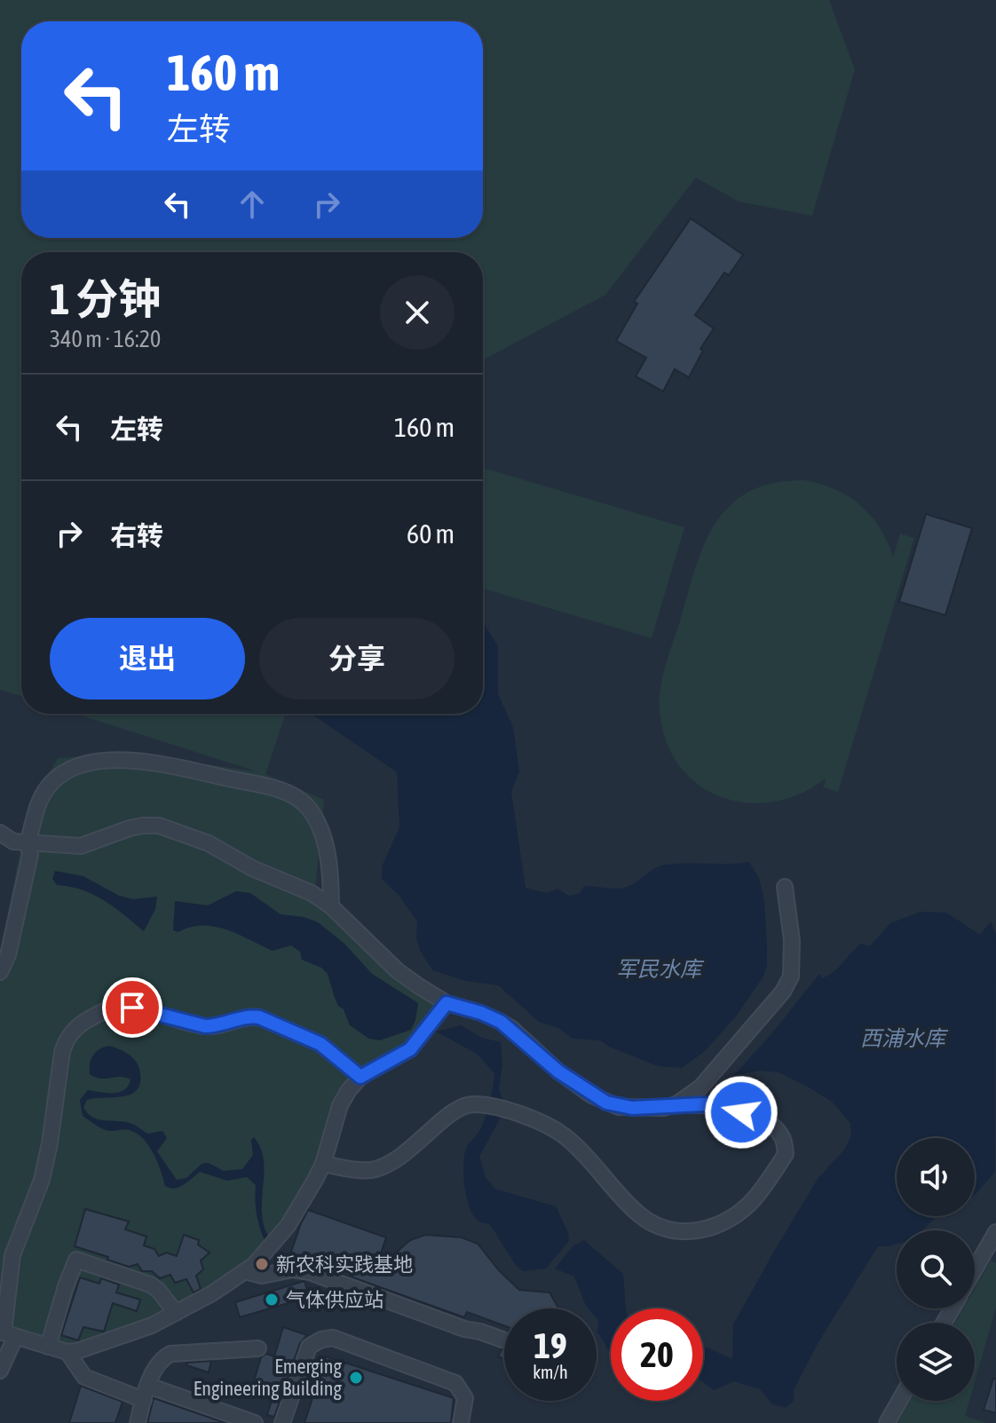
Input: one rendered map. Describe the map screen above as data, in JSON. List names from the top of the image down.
{
  "water": ["军民水库", "西浦水库"],
  "places": ["新农科实践基地", "气体供应站", "Emerging Engineering Building"],
  "page": {
    "turn": ["160 m", "左转"],
    "heading": ["1 分钟", "340 m · 16:20"],
    "list": [
      {
        "name": "左转",
        "value": "160 m"
      },
      {
        "name": "右转",
        "value": "60 m"
      }
    ],
    "buttons": ["退出", "分享"],
    "speed": "19 km/h",
    "limit": "20"
  }
}
